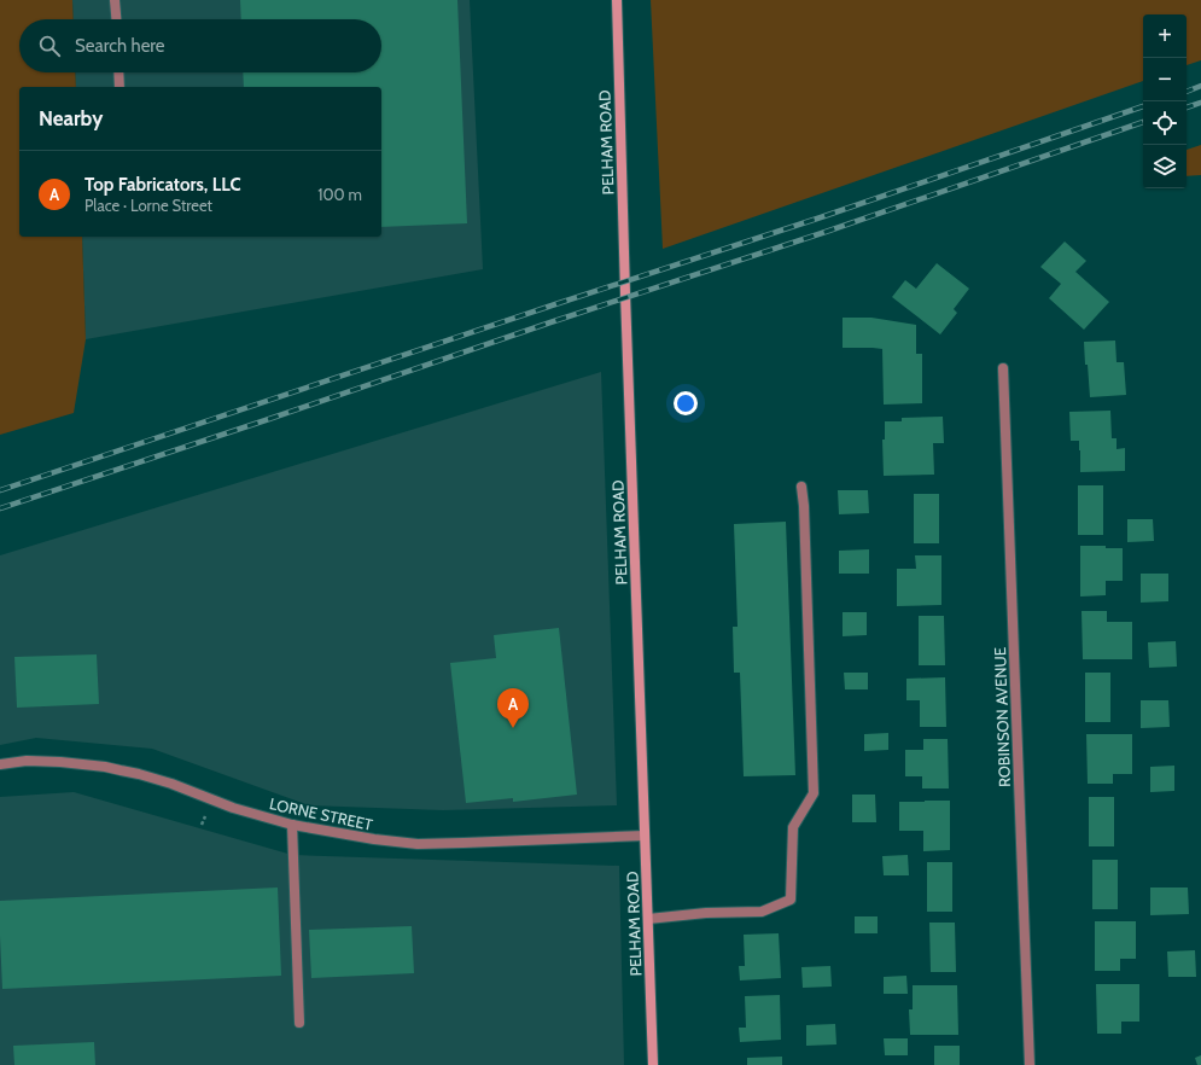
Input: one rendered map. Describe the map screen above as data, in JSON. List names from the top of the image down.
{
  "streets": {
    "main road": ["PELHAM ROAD"],
    "street": ["ROBINSON AVENUE", "LORNE STREET"]
  },
  "crossings": [
    ["PELHAM ROAD", "LORNE STREET"]
  ],
  "page": {
    "map_buttons": ["+", "−"],
    "search": "Search here",
    "heading": "Nearby",
    "list": [
      {
        "mark": "A",
        "name": "Top Fabricators, LLC",
        "note": "Place · Lorne Street",
        "value": "100 m"
      }
    ],
    "pins": "A"
  }
}
